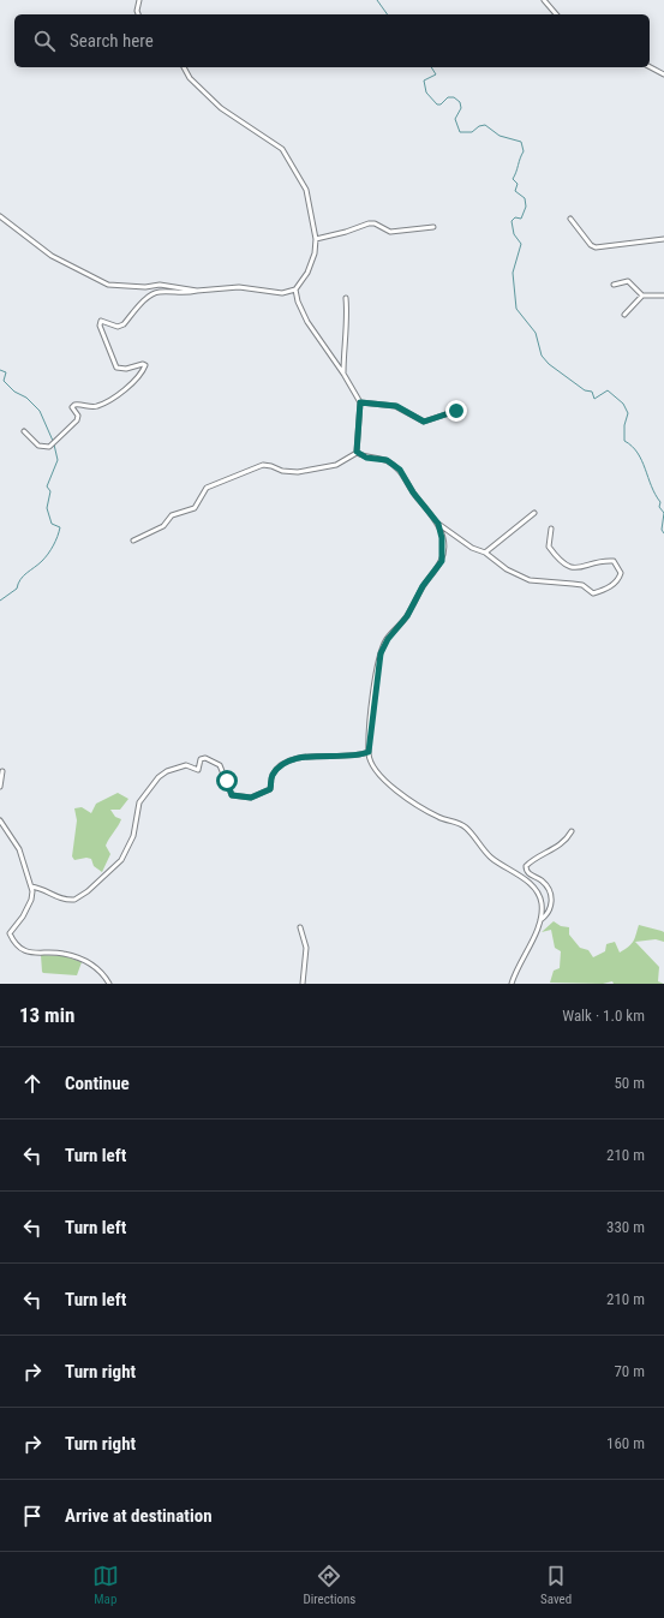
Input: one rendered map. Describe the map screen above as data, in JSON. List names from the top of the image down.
{
  "page": {
    "search": "Search here",
    "heading": ["13 min", "Walk · 1.0 km"],
    "list": [
      ["Continue", "50 m"],
      ["Turn left", "210 m"],
      ["Turn left", "330 m"],
      ["Turn left", "210 m"],
      ["Turn right", "70 m"],
      ["Turn right", "160 m"],
      "Arrive at destination"
    ],
    "nav": ["Map", "Directions", "Saved"]
  }
}
